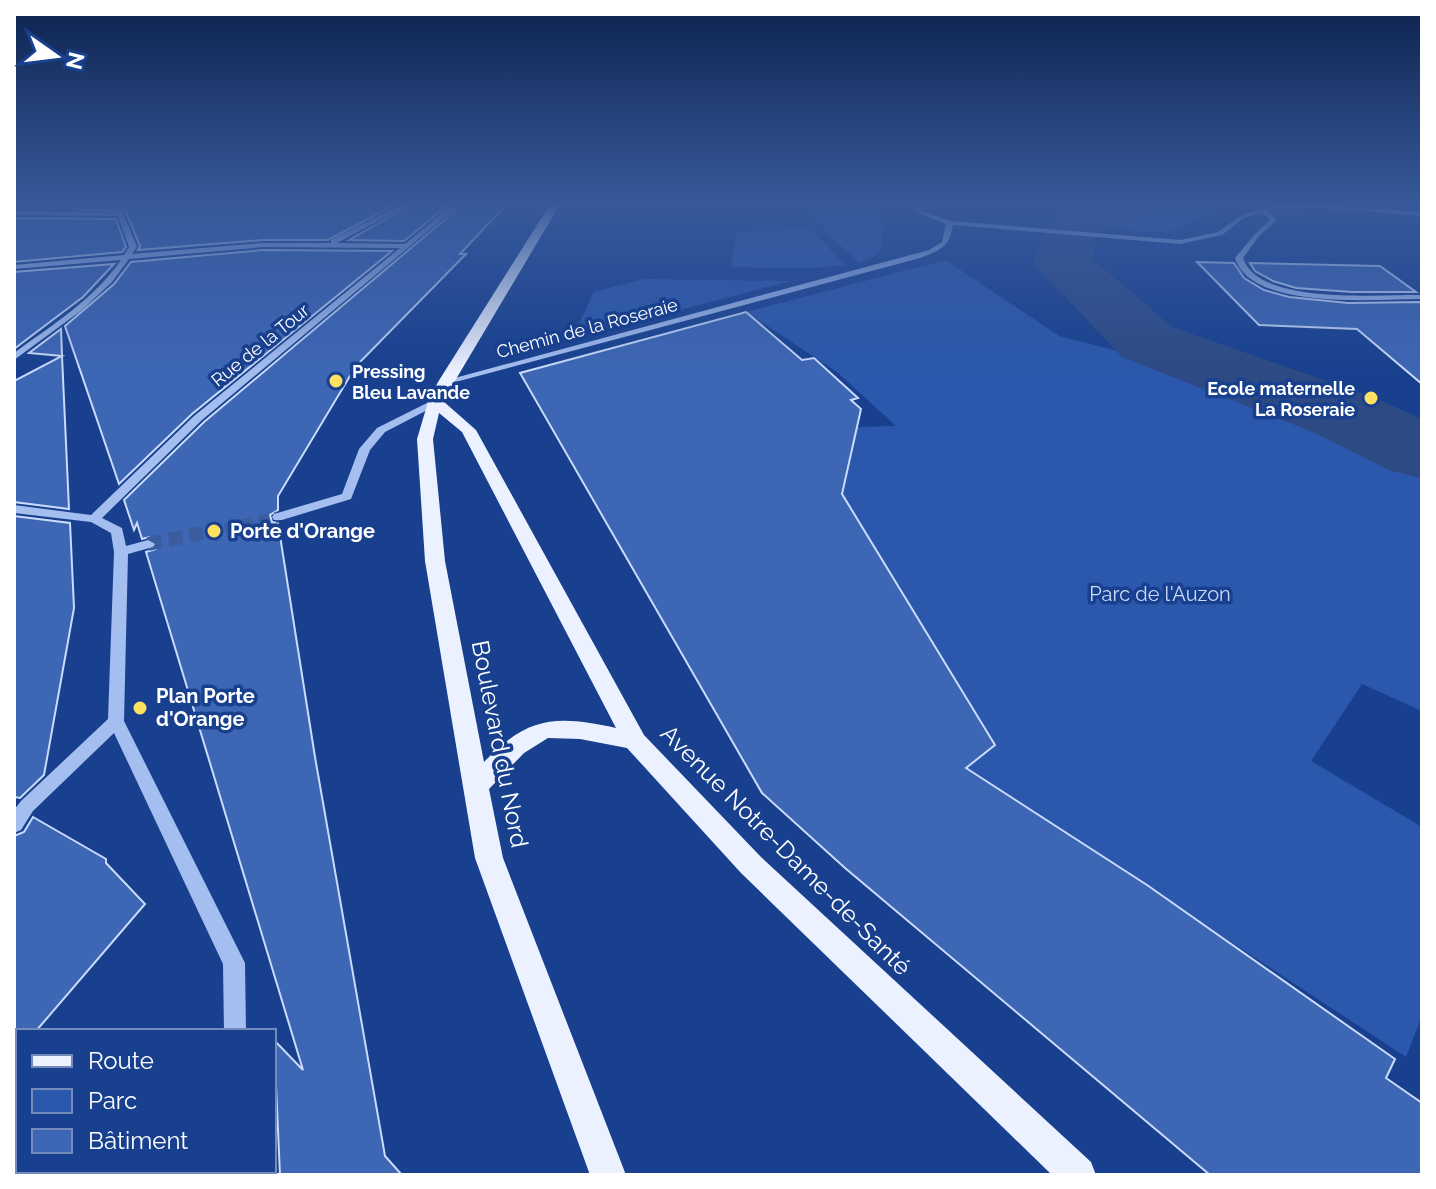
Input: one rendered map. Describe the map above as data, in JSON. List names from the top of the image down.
{
  "streets": {
    "main road": ["Boulevard du Nord", "Avenue Notre-Dame-de-Santé"],
    "street": ["Chemin de la Roseraie", "Rue de la Tour"]
  },
  "crossings": [
    ["Chemin de la Roseraie", "Boulevard du Nord"],
    ["Boulevard du Nord", "Avenue Notre-Dame-de-Santé"]
  ],
  "parks": ["Parc de l'Auzon"],
  "places": [
    "Pressing Bleu Lavande",
    "Ecole maternelle La Roseraie",
    "Porte d'Orange",
    "Plan Porte d'Orange"
  ],
  "legend": ["Route", "Parc", "Bâtiment"],
  "north": "right"
}
